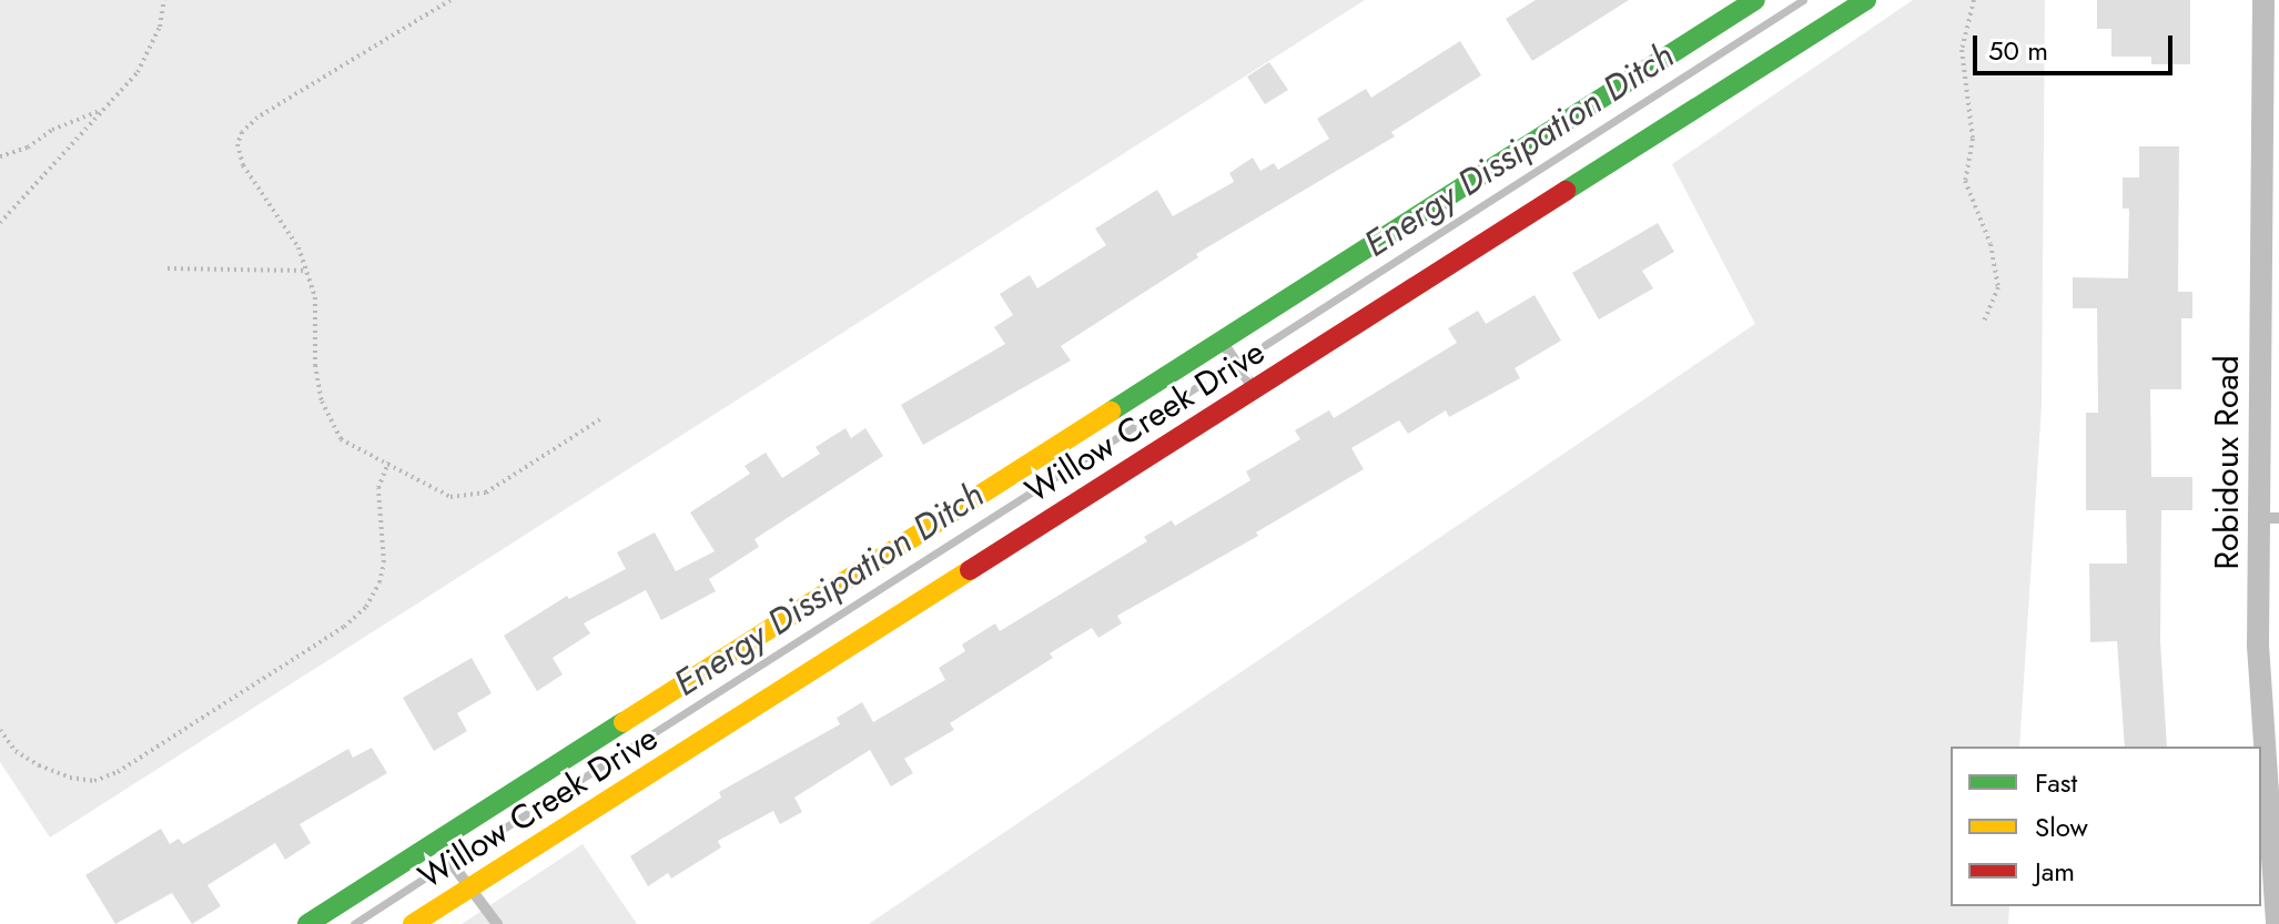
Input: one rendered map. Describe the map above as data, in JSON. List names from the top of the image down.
{
  "streets": {
    "street": ["Willow Creek Drive", "Robidoux Road"]
  },
  "water": ["Energy Dissipation Ditch"],
  "legend": ["Fast", "Slow", "Jam"],
  "scale_bar": "50 m"
}
